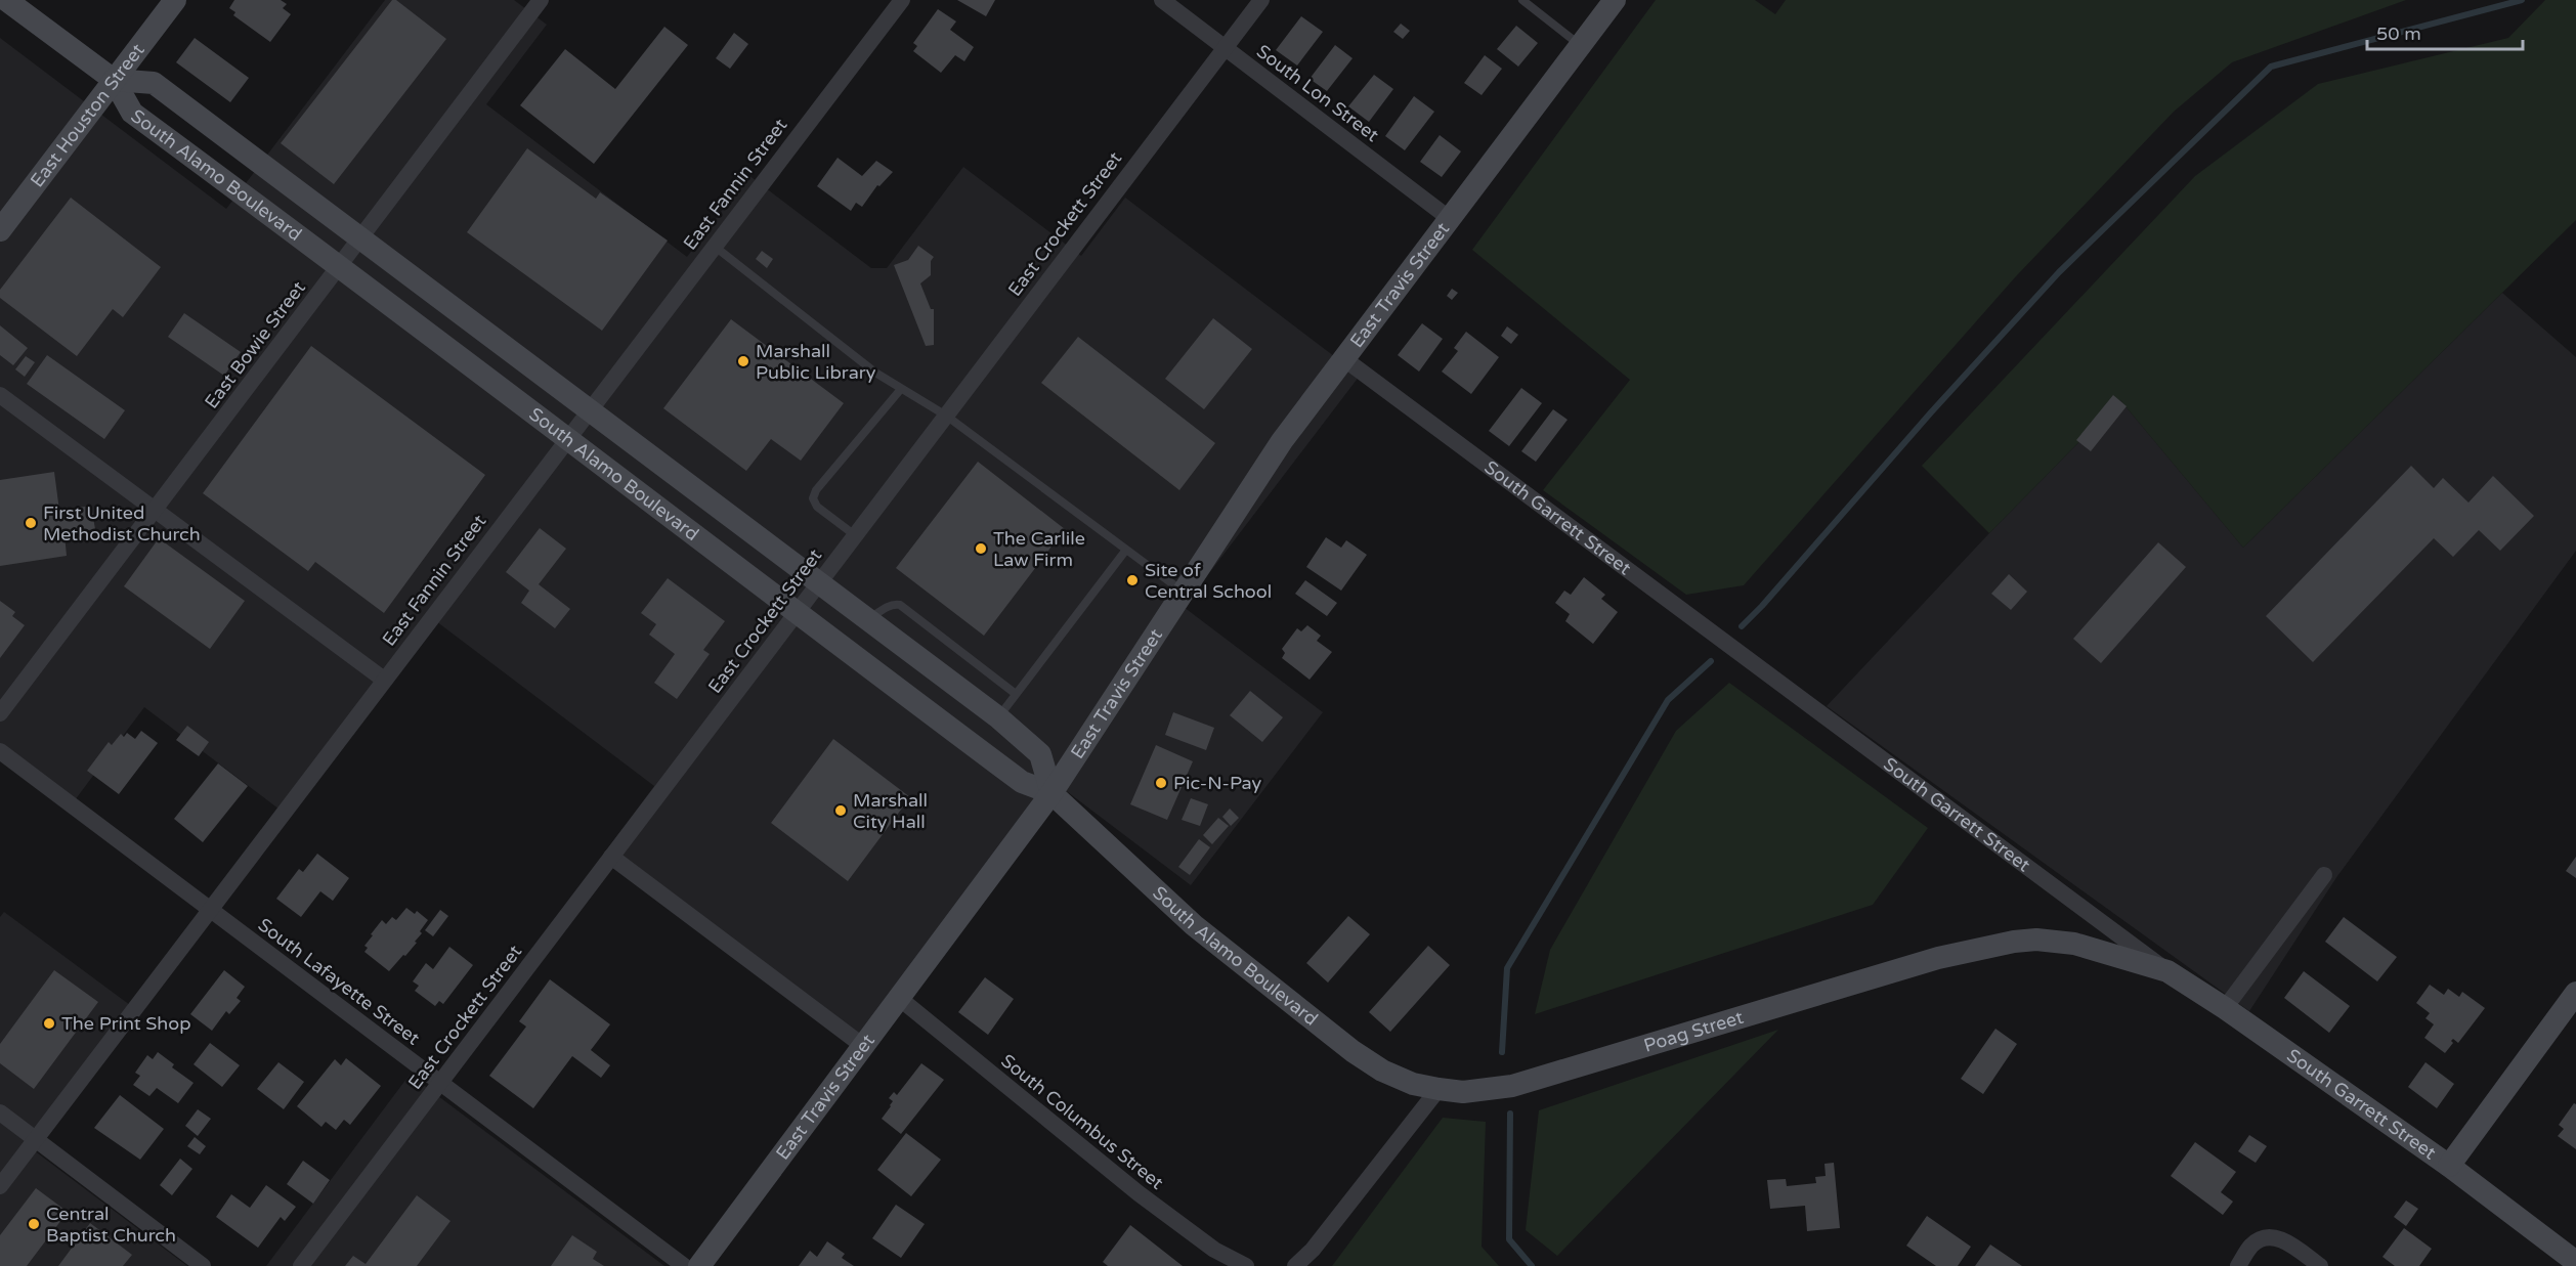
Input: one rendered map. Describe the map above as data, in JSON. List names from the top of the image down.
{
  "streets": {
    "street": [
      "South Lon Street",
      "East Houston Street",
      "South Alamo Boulevard",
      "East Fannin Street",
      "East Crockett Street",
      "East Travis Street",
      "East Bowie Street",
      "South Garrett Street",
      "South Lafayette Street",
      "Poag Street",
      "South Columbus Street"
    ]
  },
  "crossings": [
    ["South Lon Street", "East Crockett Street"],
    ["South Lon Street", "East Travis Street"],
    ["East Houston Street", "South Alamo Boulevard"],
    ["South Alamo Boulevard", "East Fannin Street"],
    ["South Alamo Boulevard", "East Crockett Street"],
    ["South Alamo Boulevard", "East Travis Street"],
    ["South Alamo Boulevard", "East Bowie Street"],
    ["South Alamo Boulevard", "Poag Street"],
    ["East Fannin Street", "South Lafayette Street"],
    ["East Crockett Street", "South Lafayette Street"],
    ["East Travis Street", "South Garrett Street"],
    ["East Travis Street", "South Columbus Street"],
    ["South Garrett Street", "Poag Street"]
  ],
  "places": [
    "Marshall Public Library",
    "First United Methodist Church",
    "The Carlile Law Firm",
    "Site of Central School",
    "Pic-N-Pay",
    "Marshall City Hall",
    "The Print Shop",
    "Central Baptist Church"
  ],
  "scale_bar": "50 m"
}
